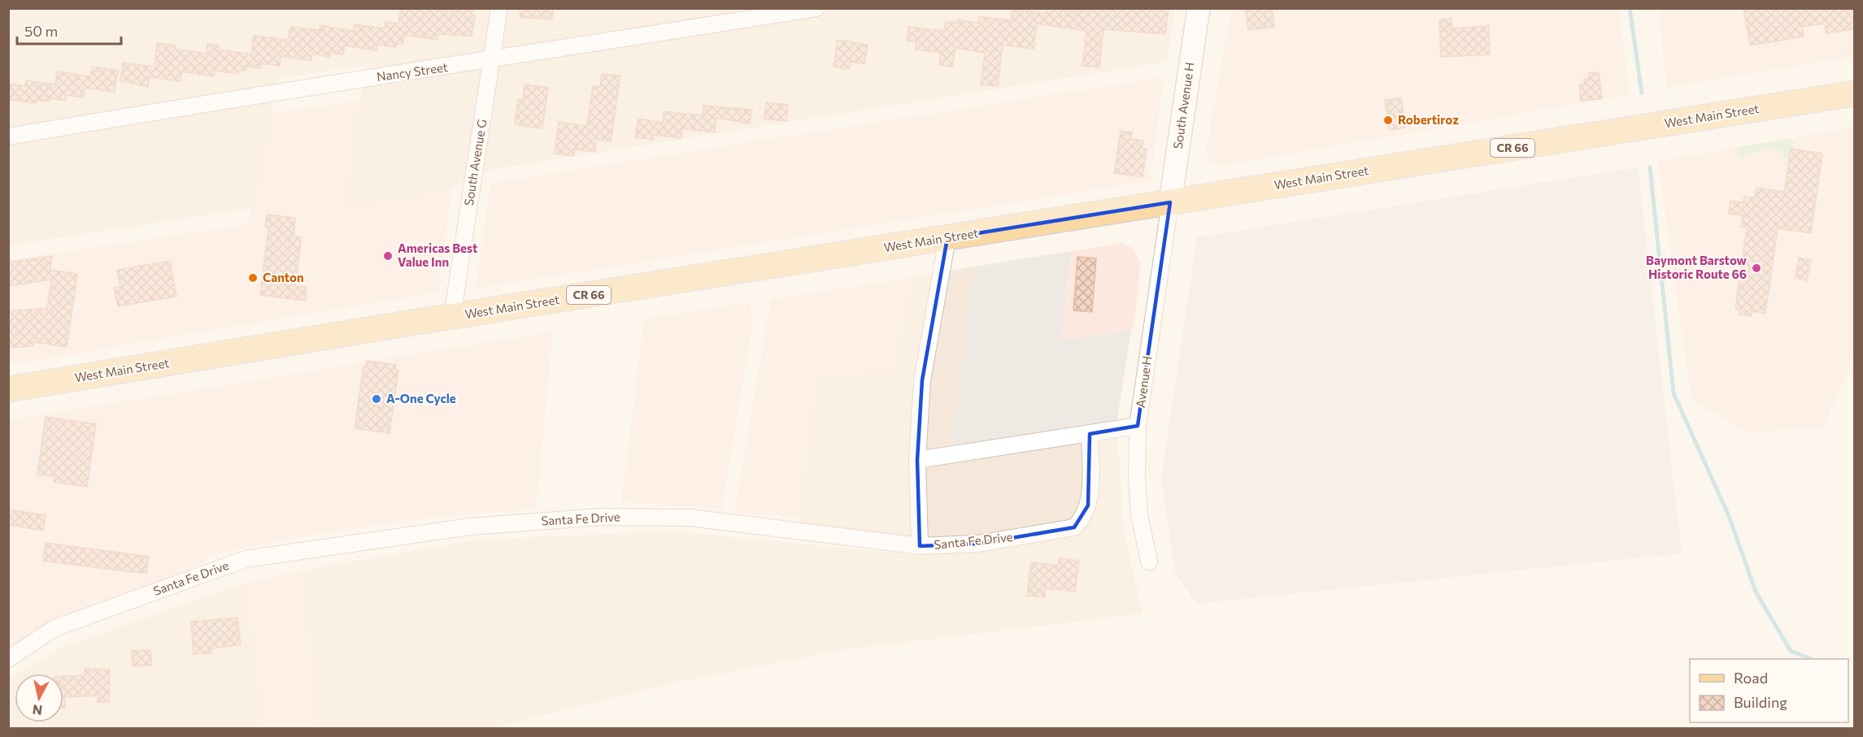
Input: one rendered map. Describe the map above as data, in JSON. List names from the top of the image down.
{
  "streets": {
    "main road": ["West Main Street", "CR 66"],
    "street": [
      "Nancy Street",
      "South Avenue H",
      "South Avenue G",
      "Avenue H",
      "Santa Fe Drive"
    ]
  },
  "crossings": [
    ["Nancy Street", "South Avenue G"],
    ["South Avenue H", "West Main Street"],
    ["South Avenue H", "Avenue H"],
    ["West Main Street", "South Avenue G"],
    ["West Main Street", "Avenue H"]
  ],
  "places": [
    "Robertiroz",
    "Americas Best Value Inn",
    "Baymont Barstow Historic Route 66",
    "Canton",
    "A-One Cycle"
  ],
  "legend": ["Road", "Building"],
  "scale_bar": "50 m",
  "north": "bottom"
}
